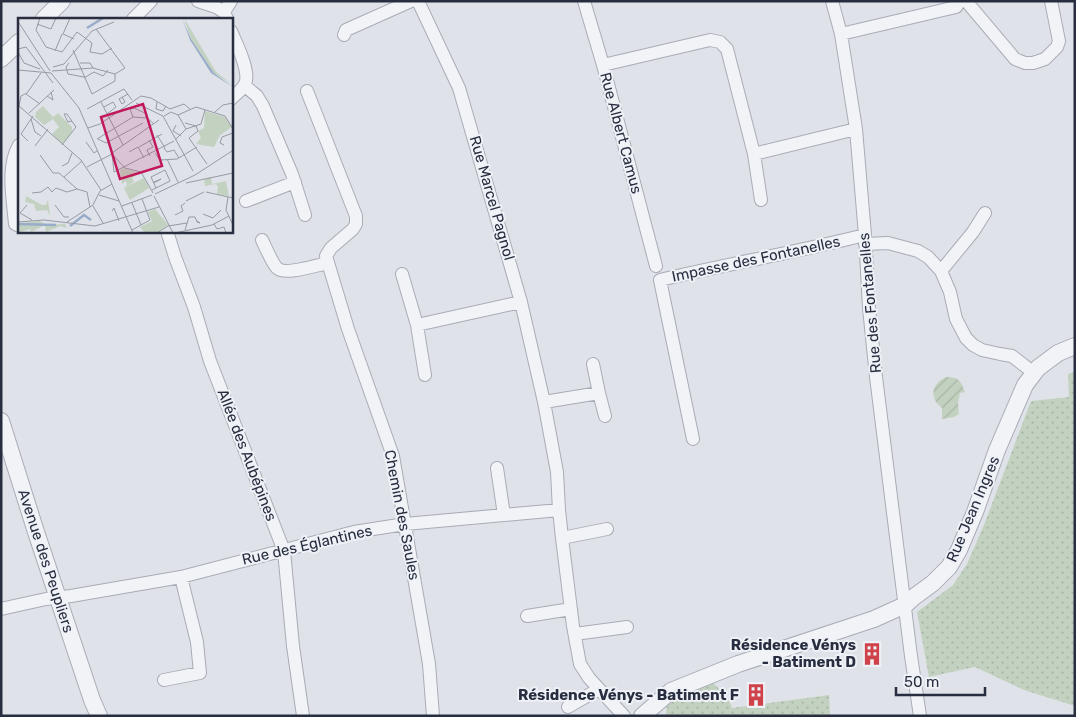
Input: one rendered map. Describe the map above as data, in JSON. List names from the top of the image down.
{
  "streets": {
    "street": [
      "Rue Albert Camus",
      "Rue Marcel Pagnol",
      "Impasse des Fontanelles",
      "Rue des Fontanelles",
      "Allée des Aubépines",
      "Rue Jean Ingres",
      "Chemin des Saules",
      "Rue des Églantines",
      "Avenue des Peupliers"
    ]
  },
  "crossings": [
    ["Rue Marcel Pagnol", "Rue des Églantines"],
    ["Impasse des Fontanelles", "Rue des Fontanelles"],
    ["Rue des Fontanelles", "Rue Jean Ingres"],
    ["Allée des Aubépines", "Rue des Églantines"],
    ["Chemin des Saules", "Rue des Églantines"],
    ["Rue des Églantines", "Avenue des Peupliers"]
  ],
  "places": {
    "building": ["Résidence Vénys - Batiment D", "Résidence Vénys - Batiment F"]
  },
  "scale_bar": "50 m"
}
